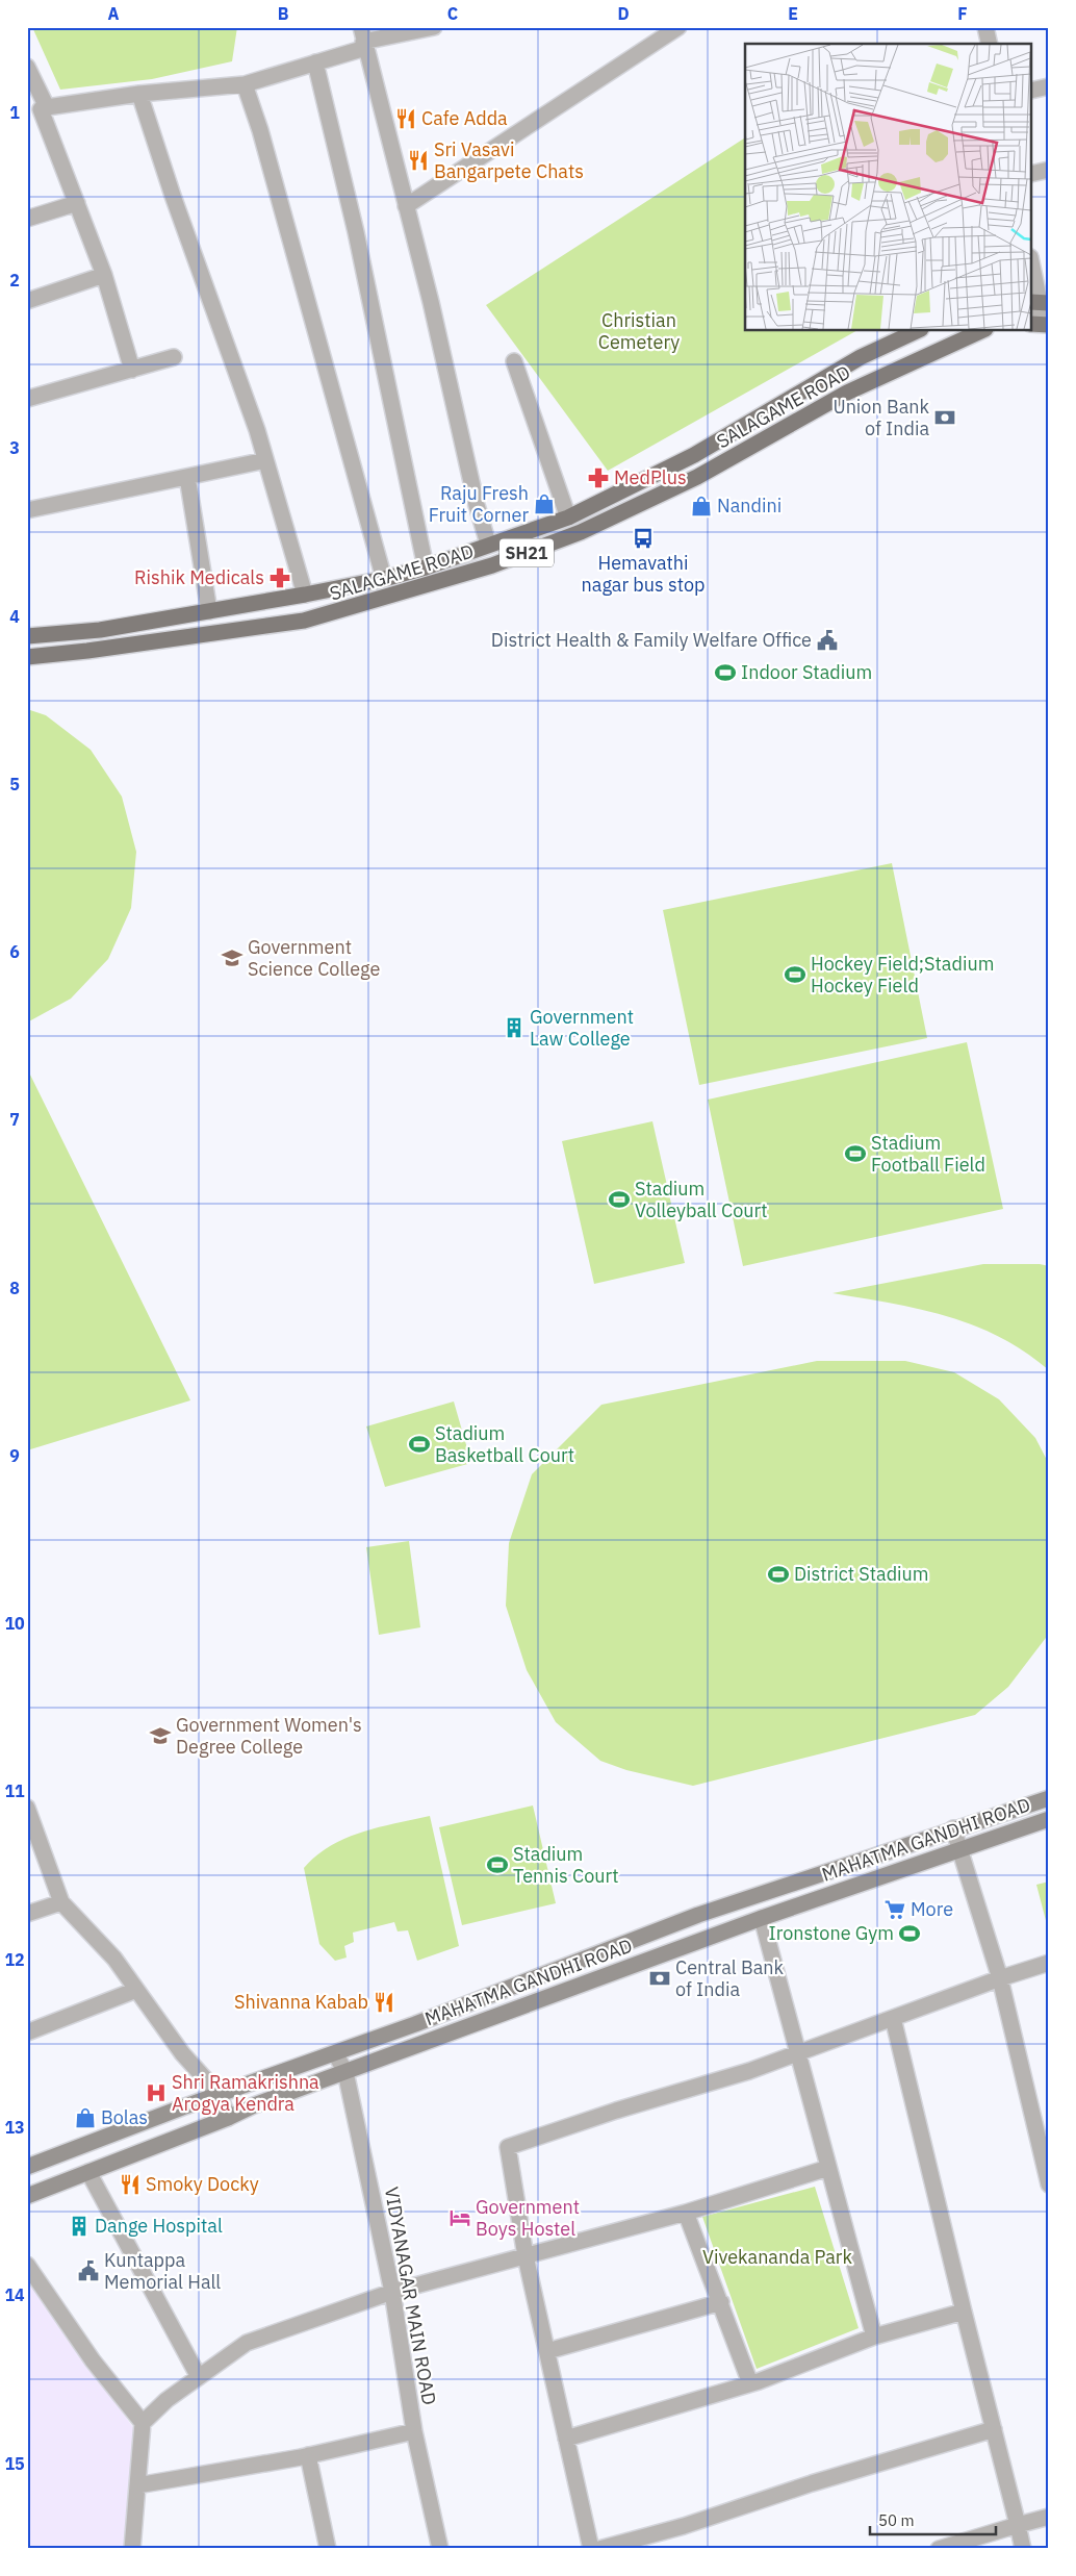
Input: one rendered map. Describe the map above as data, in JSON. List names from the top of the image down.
{
  "streets": {
    "main road": ["SALAGAME ROAD", "SH21"],
    "street": ["MAHATMA GANDHI ROAD", "VIDYANAGAR MAIN ROAD"]
  },
  "crossings": [
    ["MAHATMA GANDHI ROAD", "VIDYANAGAR MAIN ROAD"]
  ],
  "parks": ["Christian Cemetery", "Vivekananda Park"],
  "places": {
    "restaurant": [
      "Cafe Adda",
      "Sri Vasavi Bangarpete Chats",
      "Shivanna Kabab",
      "Smoky Docky"
    ],
    "bank": ["Union Bank of India", "Central Bank of India"],
    "pharmacy": ["MedPlus", "Rishik Medicals"],
    "shop": ["Raju Fresh Fruit Corner", "Nandini", "Bolas"],
    "bus stop": ["Hemavathi nagar bus stop"],
    "public building": ["District Health & Family Welfare Office", "Kuntappa Memorial Hall"],
    "sports": [
      "Indoor Stadium",
      "Hockey Field;Stadium Hockey Field",
      "Stadium Football Field",
      "Stadium Volleyball Court",
      "Stadium Basketball Court",
      "District Stadium",
      "Stadium Tennis Court",
      "Ironstone Gym"
    ],
    "school or university": ["Government Science College", "Government Women's Degree College"],
    "building": ["Government Law College", "Dange Hospital"],
    "supermarket": ["More"],
    "hospital": ["Shri Ramakrishna Arogya Kendra"],
    "hotel": ["Government Boys Hostel"]
  },
  "scale_bar": "50 m",
  "grid": {
    "columns": [
      "A",
      "B",
      "C",
      "D",
      "E",
      "F"
    ],
    "rows": [
      "1",
      "2",
      "3",
      "4",
      "5",
      "6",
      "7",
      "8",
      "9",
      "10",
      "11",
      "12",
      "13",
      "14",
      "15"
    ]
  }
}
